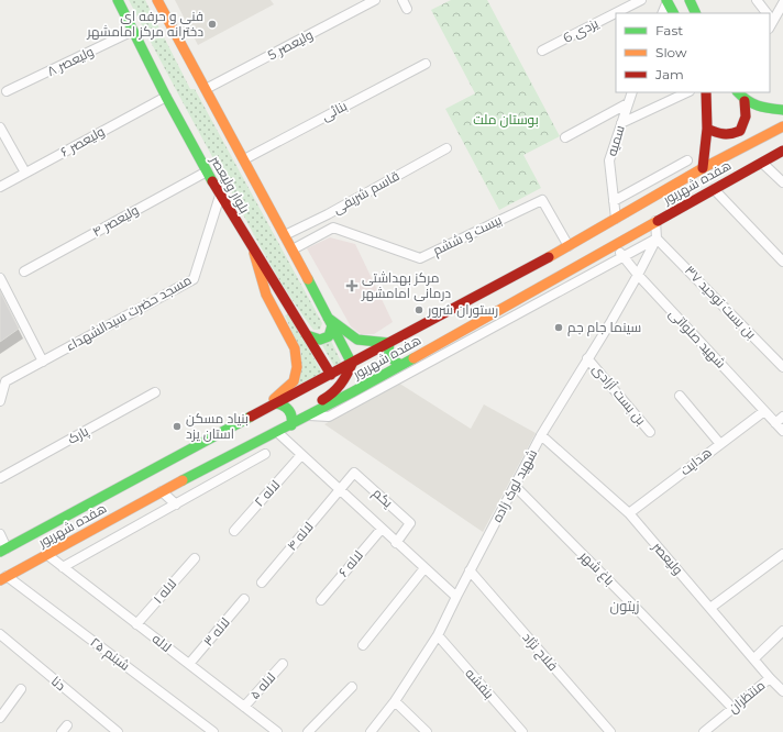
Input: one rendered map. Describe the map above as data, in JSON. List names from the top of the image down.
{
  "streets": {
    "main road": ["هفده شهریور", "بلوار ولیعصر"],
    "street": [
      "یزدی 6",
      "ولیعصر 5",
      "ولیعصر ۸",
      "بنائی",
      "سمیه",
      "ولیعصر ۶",
      "قاسم شریفی",
      "ولیعصر ۴",
      "بیست و ششم",
      "بن بست توحید ۳۷",
      "مسجد حضرت سیدالشهداء",
      "شهید صلواتی",
      "بن بست آزادی",
      "پارک",
      "هدایت",
      "شهید لوک زاده",
      "لاله ۲",
      "یکم",
      "لاله ۴",
      "ولیعصر",
      "لاله ۶",
      "باغ شهر",
      "لاله ۱",
      "لاله ۳",
      "لاله",
      "فلاح نژاد",
      "شبنم ۲۵",
      "دنا",
      "بنفشه",
      "لاله ۵",
      "منتظران"
    ]
  },
  "crossings": [
    ["ولیعصر 5", "بلوار ولیعصر"],
    ["ولیعصر ۸", "بلوار ولیعصر"],
    ["بنائی", "بلوار ولیعصر"],
    ["سمیه", "هفده شهریور"],
    ["ولیعصر ۶", "بلوار ولیعصر"],
    ["هفده شهریور", "بلوار ولیعصر"],
    ["هفده شهریور", "بیست و ششم"],
    ["هفده شهریور", "شهید صلواتی"],
    ["هفده شهریور", "لاله"],
    ["هفده شهریور", "شبنم ۲۵"],
    ["بلوار ولیعصر", "قاسم شریفی"],
    ["بلوار ولیعصر", "ولیعصر ۴"],
    ["بلوار ولیعصر", "مسجد حضرت سیدالشهداء"],
    ["بن بست توحید ۳۷", "شهید لوک زاده"],
    ["شهید صلواتی", "هدایت"],
    ["شهید صلواتی", "شهید لوک زاده"],
    ["بن بست آزادی", "شهید لوک زاده"],
    ["هدایت", "ولیعصر"],
    ["شهید لوک زاده", "ولیعصر"],
    ["شهید لوک زاده", "باغ شهر"],
    ["شهید لوک زاده", "فلاح نژاد"],
    ["شهید لوک زاده", "بنفشه"],
    ["یکم", "لاله ۴"],
    ["ولیعصر", "منتظران"],
    ["باغ شهر", "منتظران"],
    ["لاله ۱", "لاله"],
    ["لاله ۳", "لاله"],
    ["لاله", "لاله ۵"]
  ],
  "districts": ["زیتون"],
  "parks": ["بوستان ملت"],
  "places": {
    "other": [
      "فنی و حرفه ای دخترانه مرکز امامشهر",
      "رستوران سُرور",
      "سینما جام جم",
      "بنیاد مسکن استان یزد"
    ],
    "health": ["مرکز بهداشتی درمانی امامشهر"]
  },
  "legend": ["Fast", "Slow", "Jam"]
}
